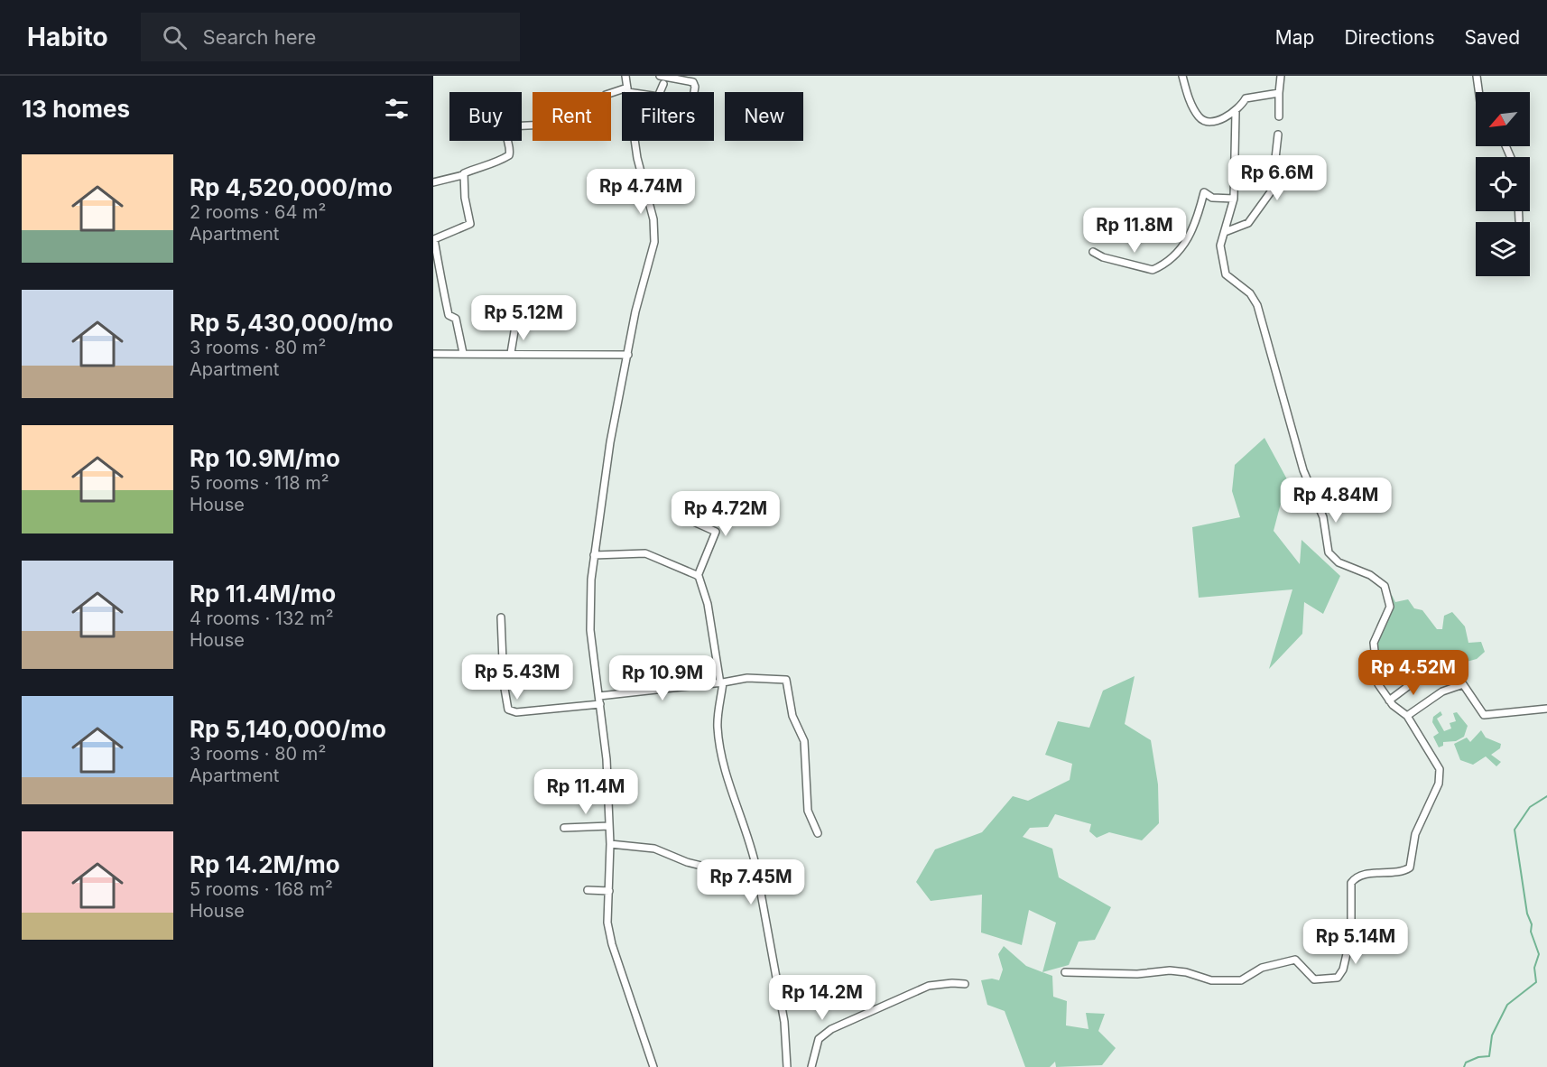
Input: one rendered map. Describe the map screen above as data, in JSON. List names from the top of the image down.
{
  "north": "bottom left",
  "page": {
    "header": "Habito",
    "search": "Search here",
    "nav": ["Map", "Directions", "Saved"],
    "heading": "13 homes",
    "chip": [
      "Buy",
      "Rent",
      "Filters",
      "New"
    ],
    "list": [
      {
        "name": "Rp 4,520,000/mo",
        "note": "2 rooms · 64 m² · Apartment"
      },
      {
        "name": "Rp 5,430,000/mo",
        "note": "3 rooms · 80 m² · Apartment"
      },
      {
        "name": "Rp 10.9M/mo",
        "note": "5 rooms · 118 m² · House"
      },
      {
        "name": "Rp 11.4M/mo",
        "note": "4 rooms · 132 m² · House"
      },
      {
        "name": "Rp 5,140,000/mo",
        "note": "3 rooms · 80 m² · Apartment"
      },
      {
        "name": "Rp 14.2M/mo",
        "note": "5 rooms · 168 m² · House"
      }
    ],
    "price": [
      "Rp 6.6M",
      "Rp 4.74M",
      "Rp 11.8M",
      "Rp 5.12M",
      "Rp 4.84M",
      "Rp 4.72M",
      "Rp 4.52M",
      "Rp 5.43M",
      "Rp 10.9M",
      "Rp 11.4M",
      "Rp 7.45M",
      "Rp 5.14M",
      "Rp 14.2M"
    ]
  }
}
